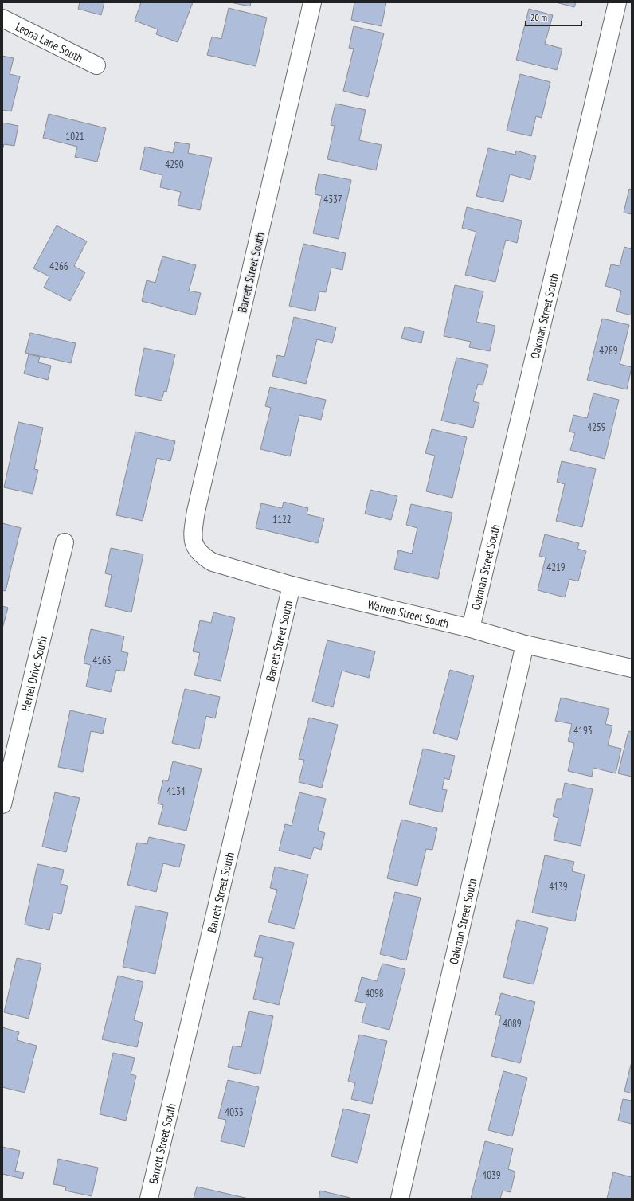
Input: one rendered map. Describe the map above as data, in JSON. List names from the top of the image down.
{
  "streets": {
    "street": [
      "Leona Lane South",
      "Barrett Street South",
      "Oakman Street South",
      "Warren Street South",
      "Hertel Drive South"
    ]
  },
  "crossings": [
    ["Barrett Street South", "Warren Street South"],
    ["Oakman Street South", "Warren Street South"]
  ],
  "house_numbers": [
    "1021",
    "4290",
    "4337",
    "4266",
    "4289",
    "4259",
    "1122",
    "4219",
    "4165",
    "4193",
    "4134",
    "4139",
    "4098",
    "4089",
    "4033",
    "4039"
  ],
  "scale_bar": "20 m"
}
